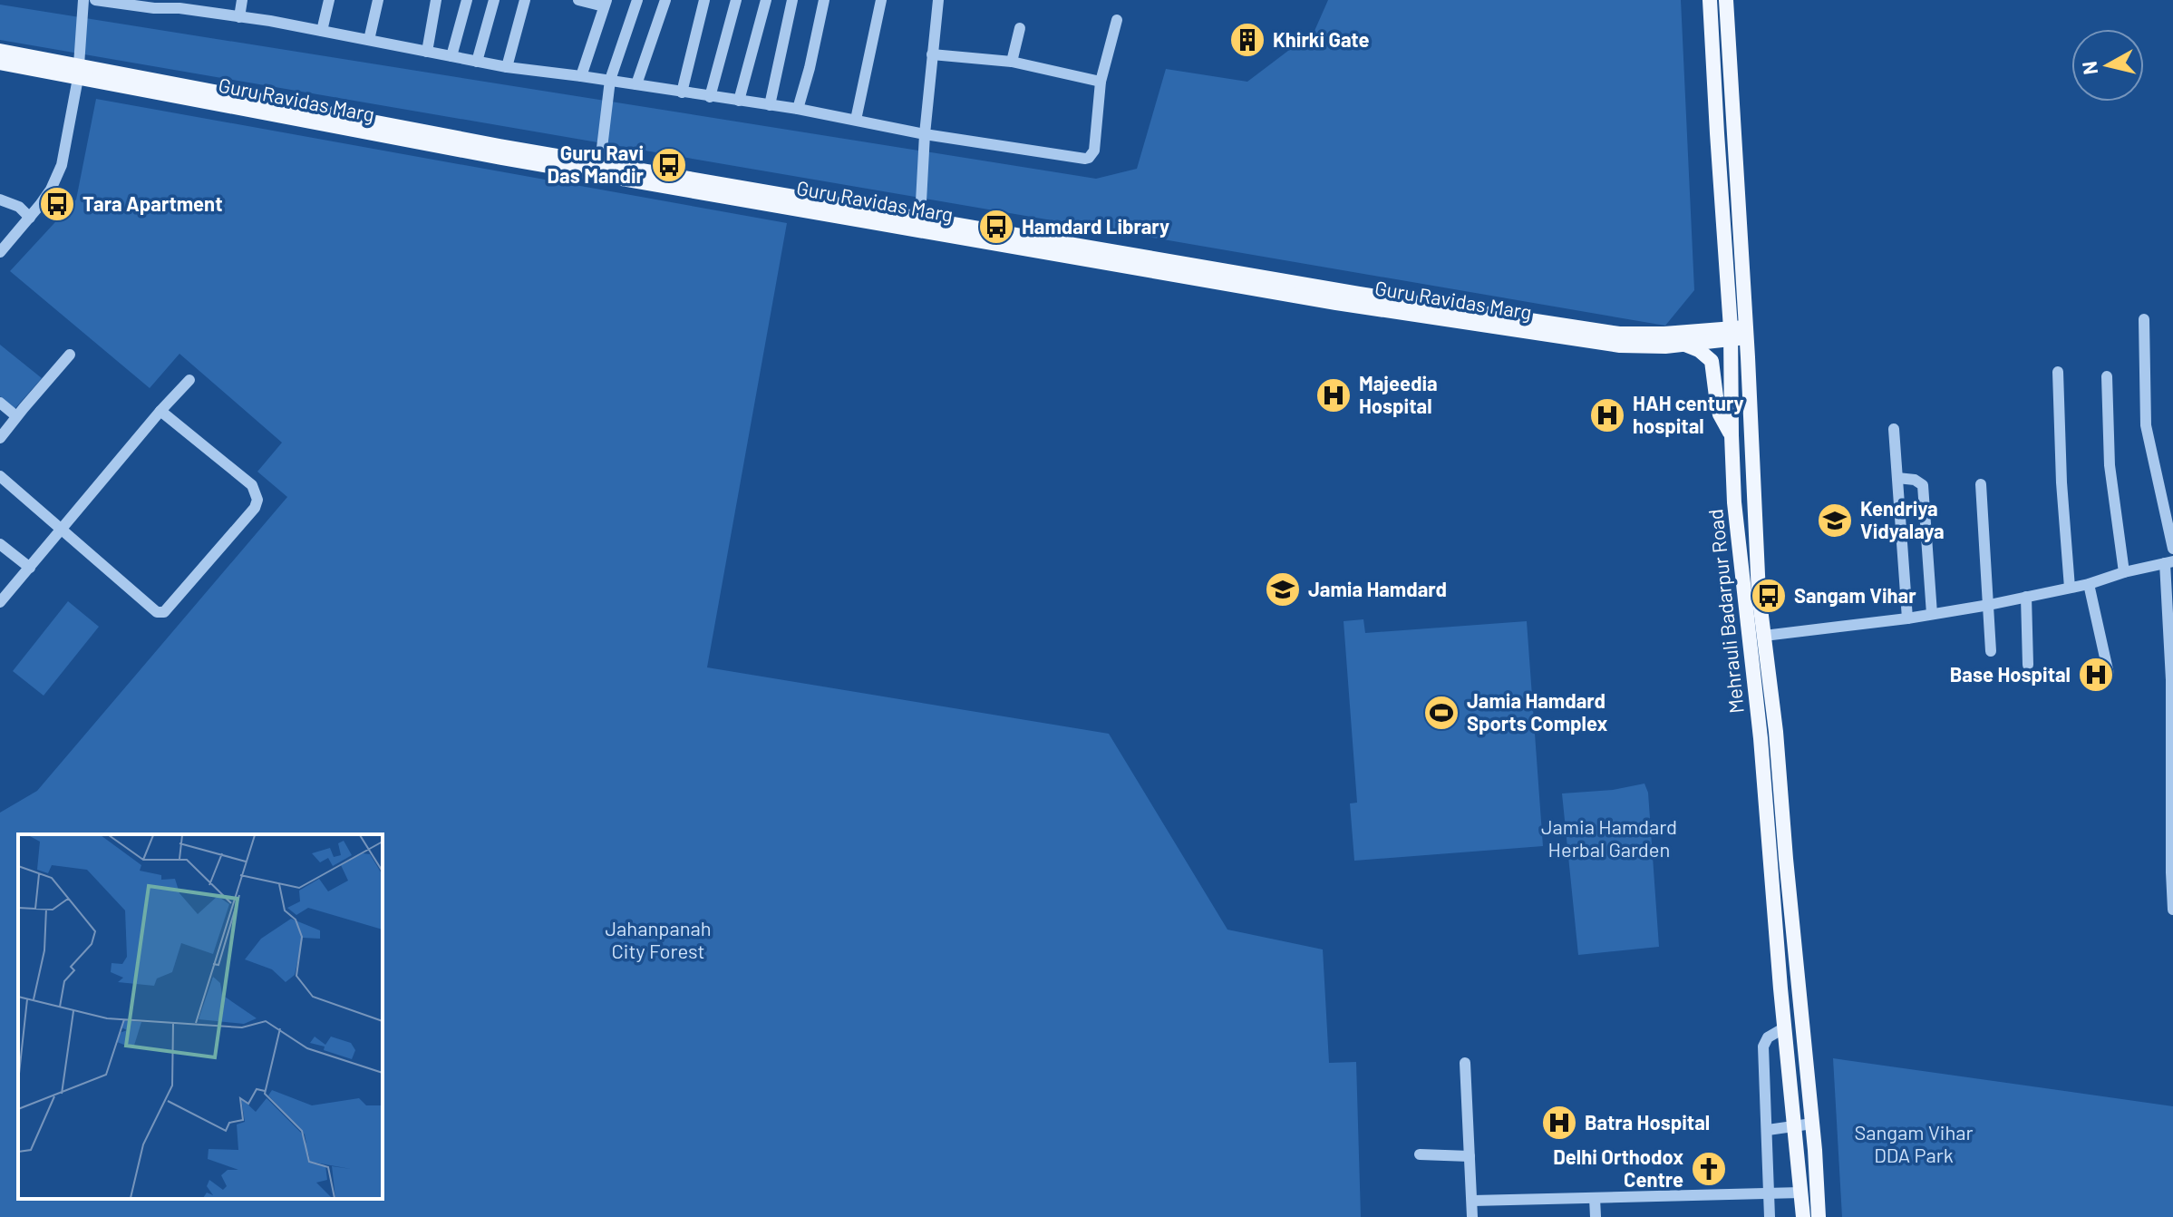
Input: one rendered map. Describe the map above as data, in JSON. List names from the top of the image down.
{
  "streets": {
    "main road": ["Guru Ravidas Marg", "Mehrauli Badarpur Road"]
  },
  "crossings": [
    ["Guru Ravidas Marg", "Mehrauli Badarpur Road"]
  ],
  "parks": ["Jamia Hamdard Herbal Garden", "Jahanpanah City Forest", "Sangam Vihar DDA Park"],
  "places": {
    "building": ["Khirki Gate"],
    "bus stop": [
      "Guru Ravi Das Mandir",
      "Tara Apartment",
      "Hamdard Library",
      "Sangam Vihar"
    ],
    "hospital": [
      "Majeedia Hospital",
      "HAH century hospital",
      "Base Hospital",
      "Batra Hospital"
    ],
    "school or university": ["Kendriya Vidyalaya", "Jamia Hamdard"],
    "sports": ["Jamia Hamdard Sports Complex"],
    "church": ["Delhi Orthodox Centre"]
  },
  "north": "left"
}
